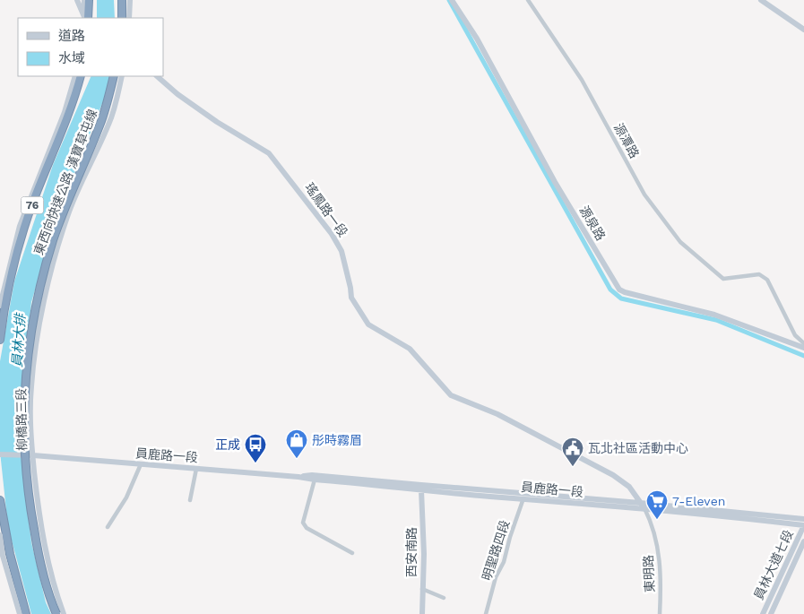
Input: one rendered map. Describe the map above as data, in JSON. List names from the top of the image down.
{
  "streets": {
    "highway": ["東西向快速公路 漢寶草屯線", "76"],
    "main road": [
      "瑤鳳路一段",
      "源泉路",
      "柳橋路三段",
      "員鹿路一段",
      "西安南路",
      "員林大道七段"
    ],
    "street": ["源潭路", "明聖路四段", "東明路"]
  },
  "crossings": [
    ["瑤鳳路一段", "員鹿路一段"],
    ["瑤鳳路一段", "東明路"],
    ["柳橋路三段", "員鹿路一段"],
    ["員鹿路一段", "明聖路四段"],
    ["員鹿路一段", "西安南路"],
    ["員鹿路一段", "員林大道七段"],
    ["員鹿路一段", "東明路"]
  ],
  "water": ["員林大排"],
  "places": {
    "shop": ["彤時霧眉"],
    "bus stop": ["正成"],
    "public building": ["瓦北社區活動中心"],
    "supermarket": ["7-Eleven"]
  },
  "legend": ["道路", "水域"]
}
